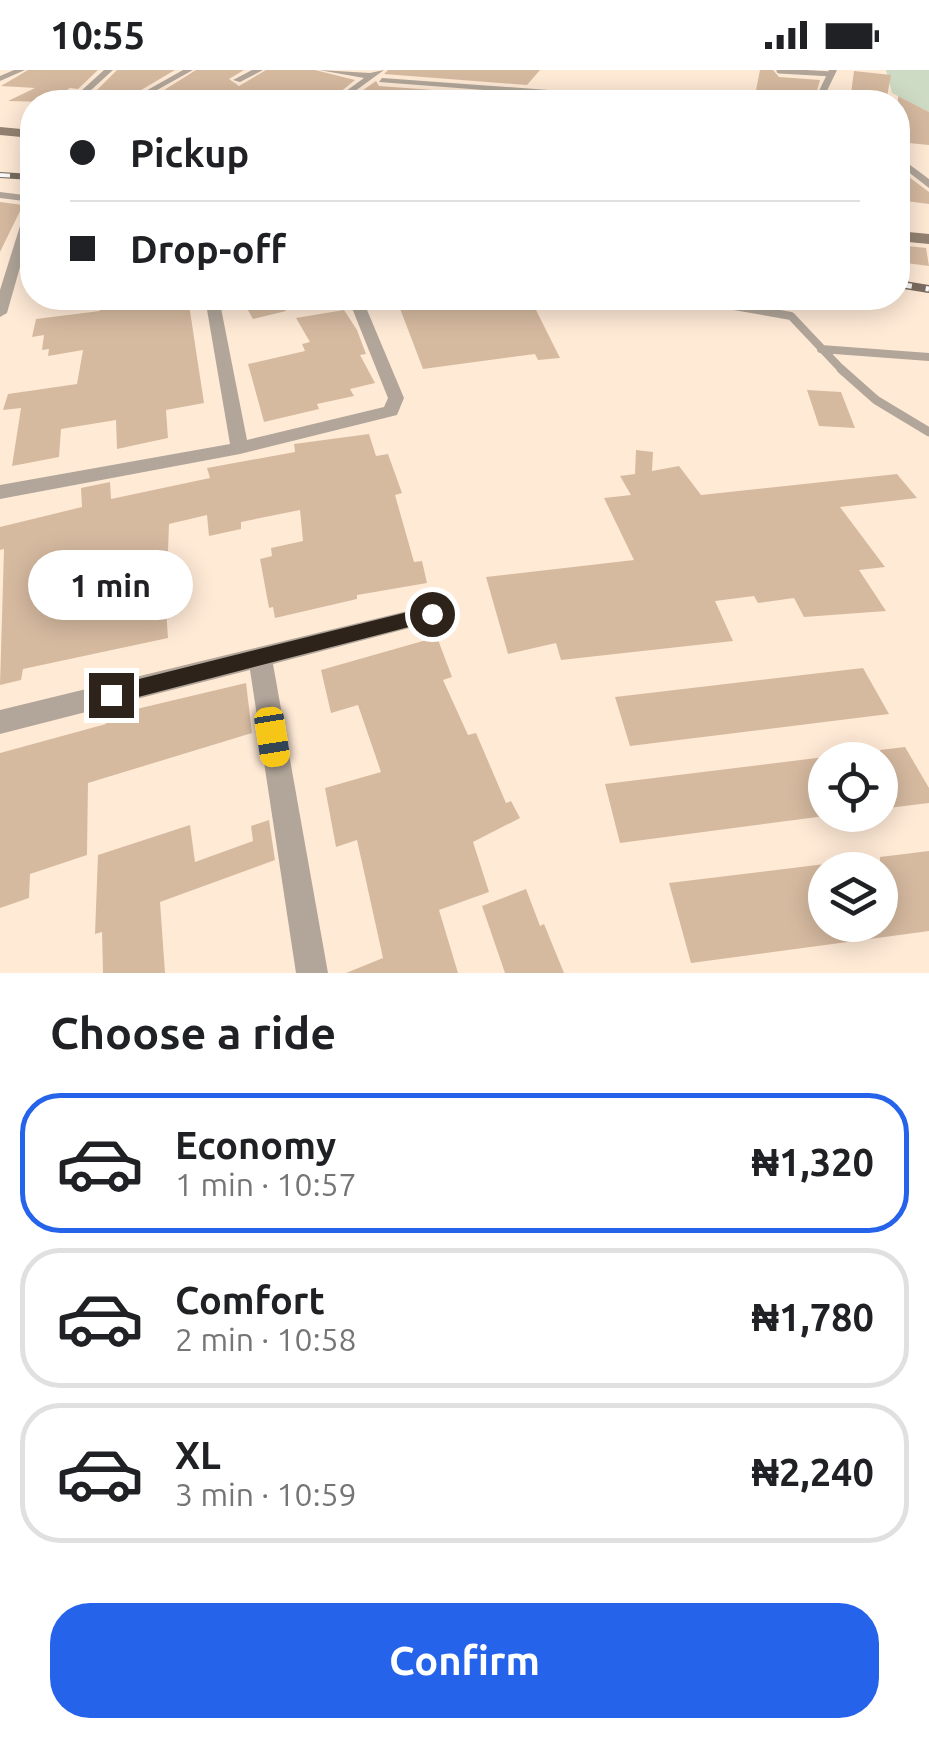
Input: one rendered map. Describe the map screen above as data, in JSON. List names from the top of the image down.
{
  "page": {
    "status": "10:55",
    "banner": ["Pickup", "Drop-off"],
    "bubble": "1 min",
    "heading": "Choose a ride",
    "list": [
      {
        "name": "Economy",
        "note": "1 min · 10:57",
        "value": "₦1,320"
      },
      {
        "name": "Comfort",
        "note": "2 min · 10:58",
        "value": "₦1,780"
      },
      {
        "name": "XL",
        "note": "3 min · 10:59",
        "value": "₦2,240"
      }
    ],
    "buttons": "Confirm"
  }
}
